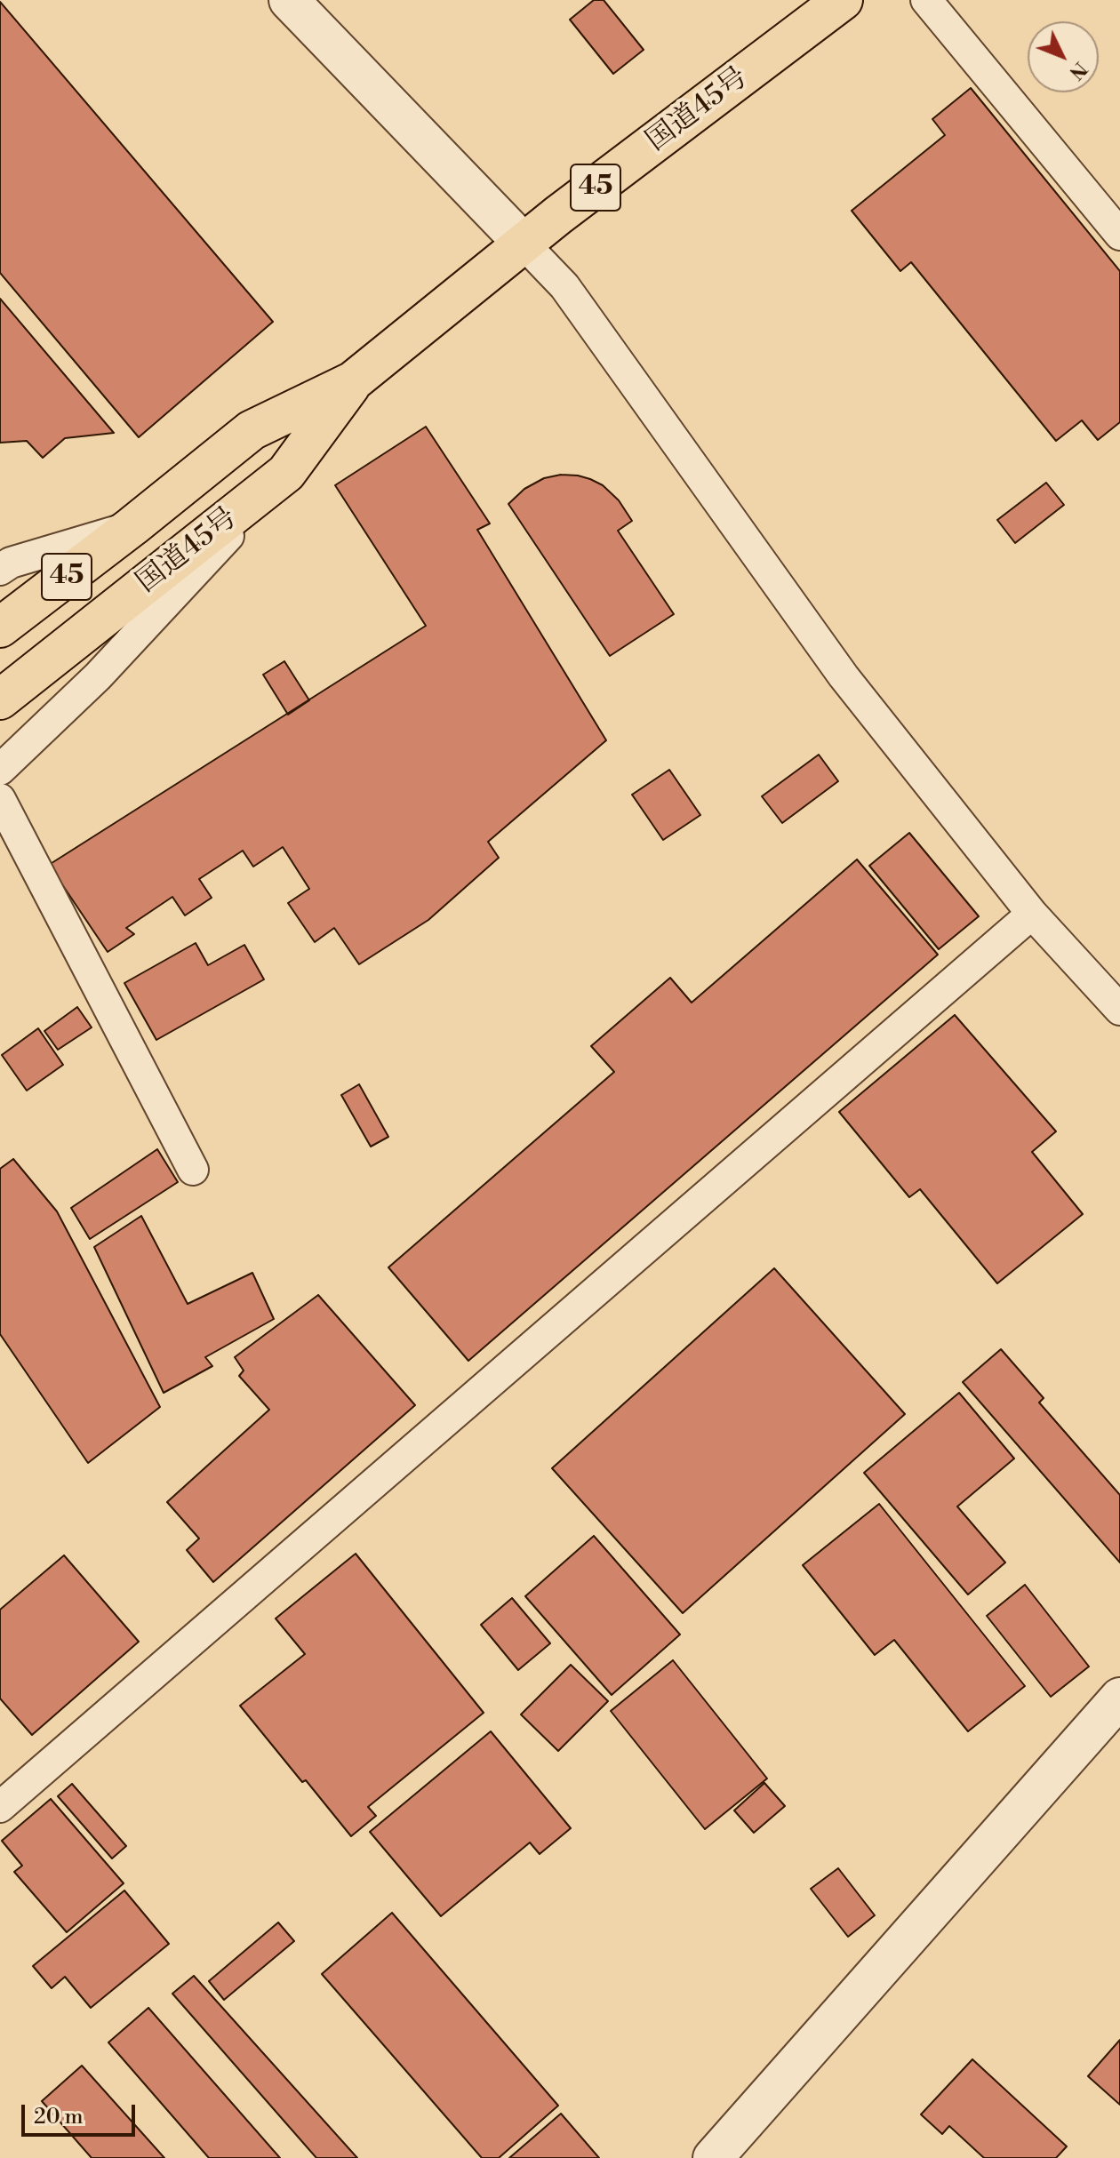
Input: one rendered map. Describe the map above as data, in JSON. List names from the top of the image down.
{
  "streets": {
    "highway": ["国道45号", "45"]
  },
  "scale_bar": "20 m",
  "north": "bottom right"
}
